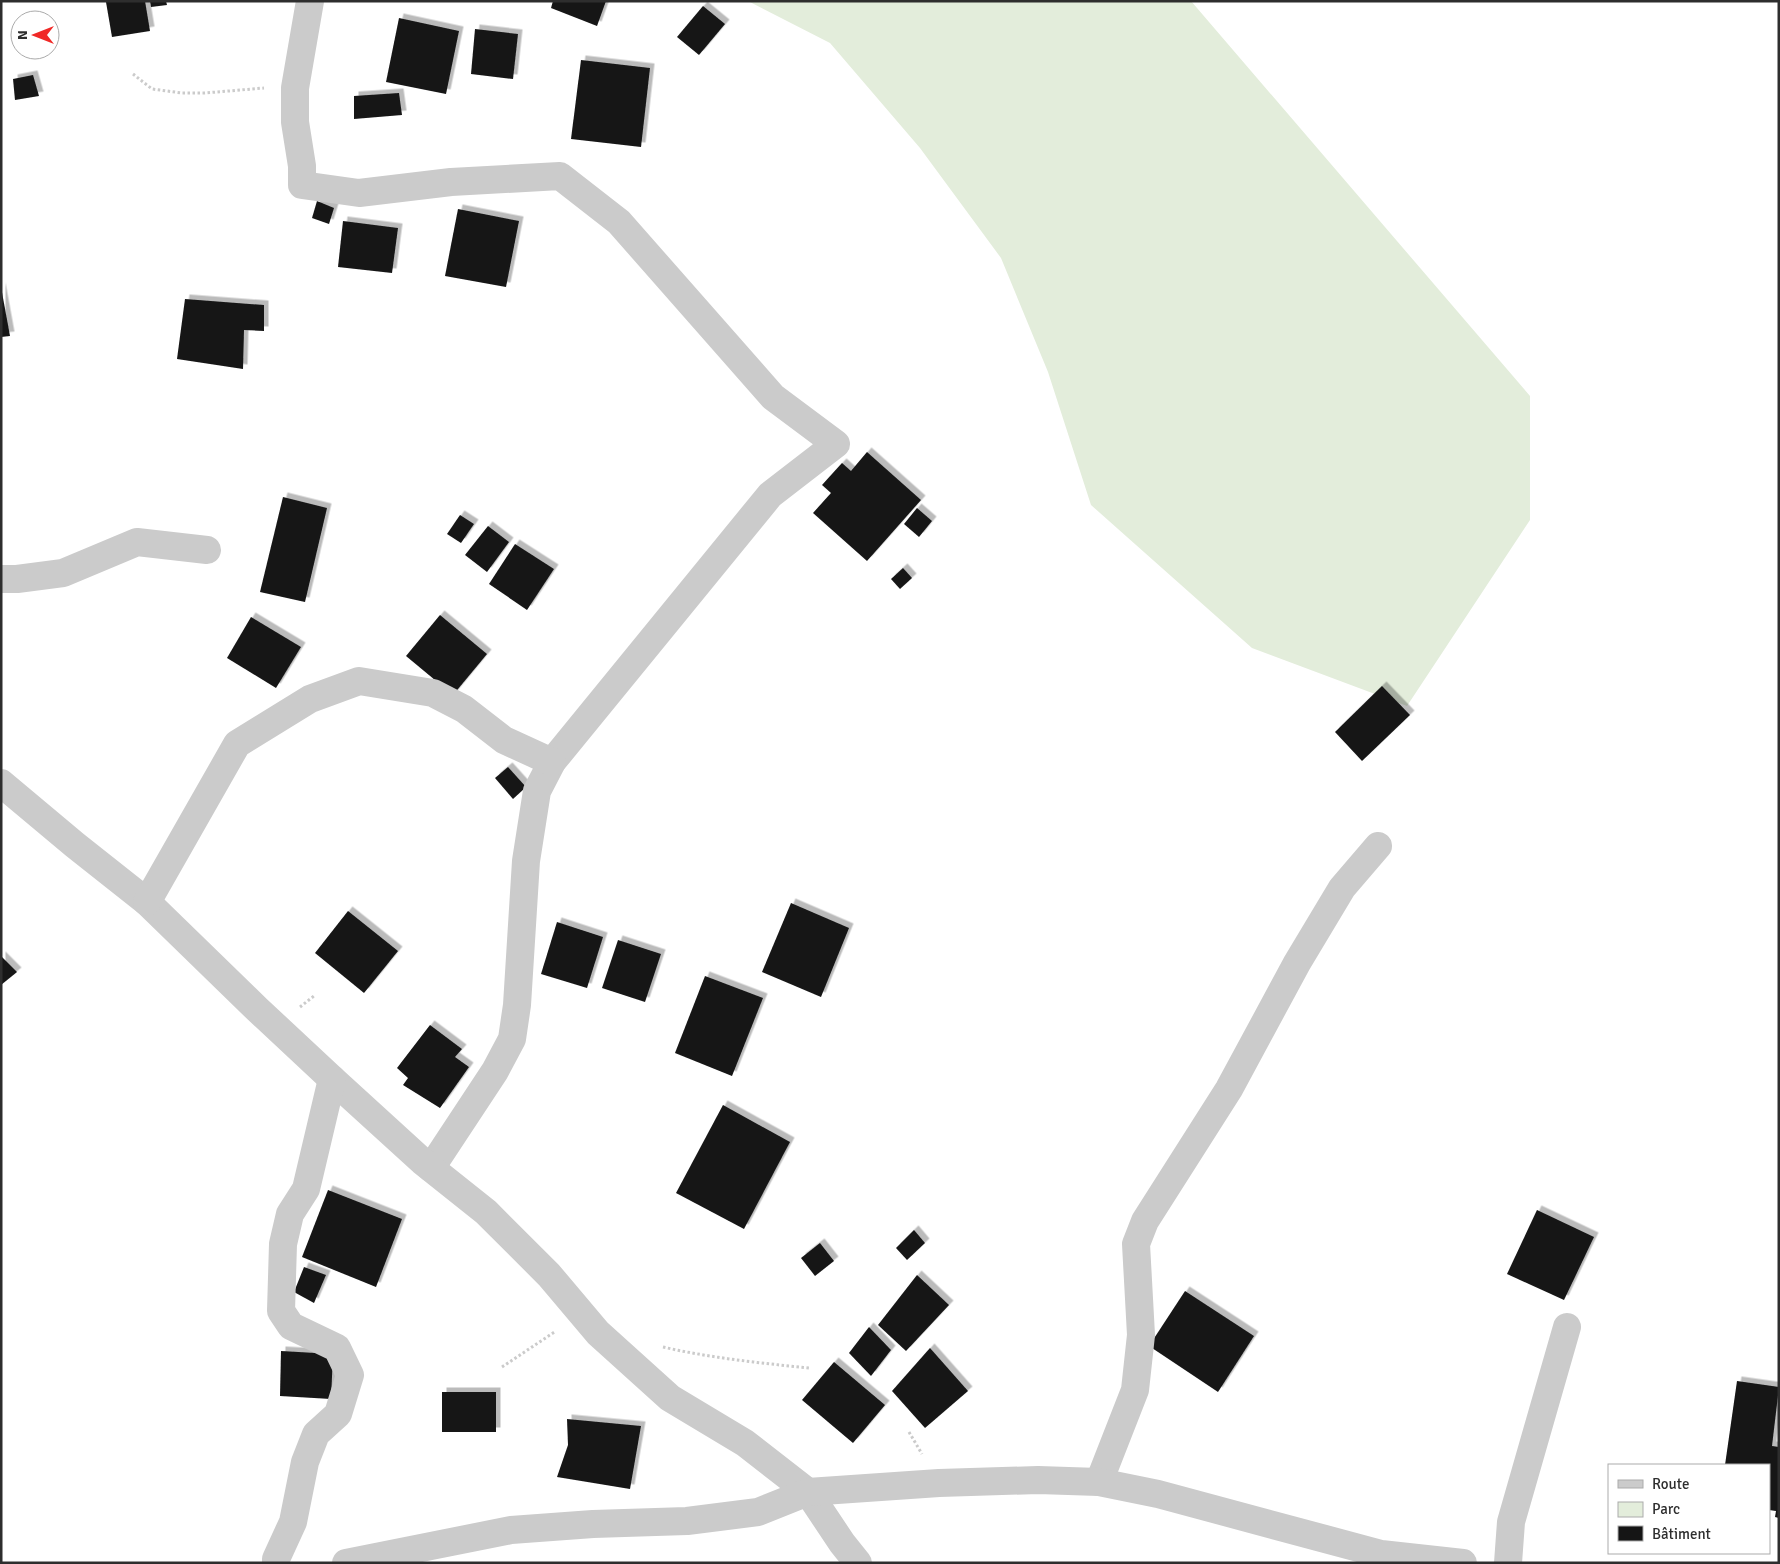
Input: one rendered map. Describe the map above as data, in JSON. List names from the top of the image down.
{
  "legend": ["Route", "Parc", "Bâtiment"],
  "north": "left"
}
